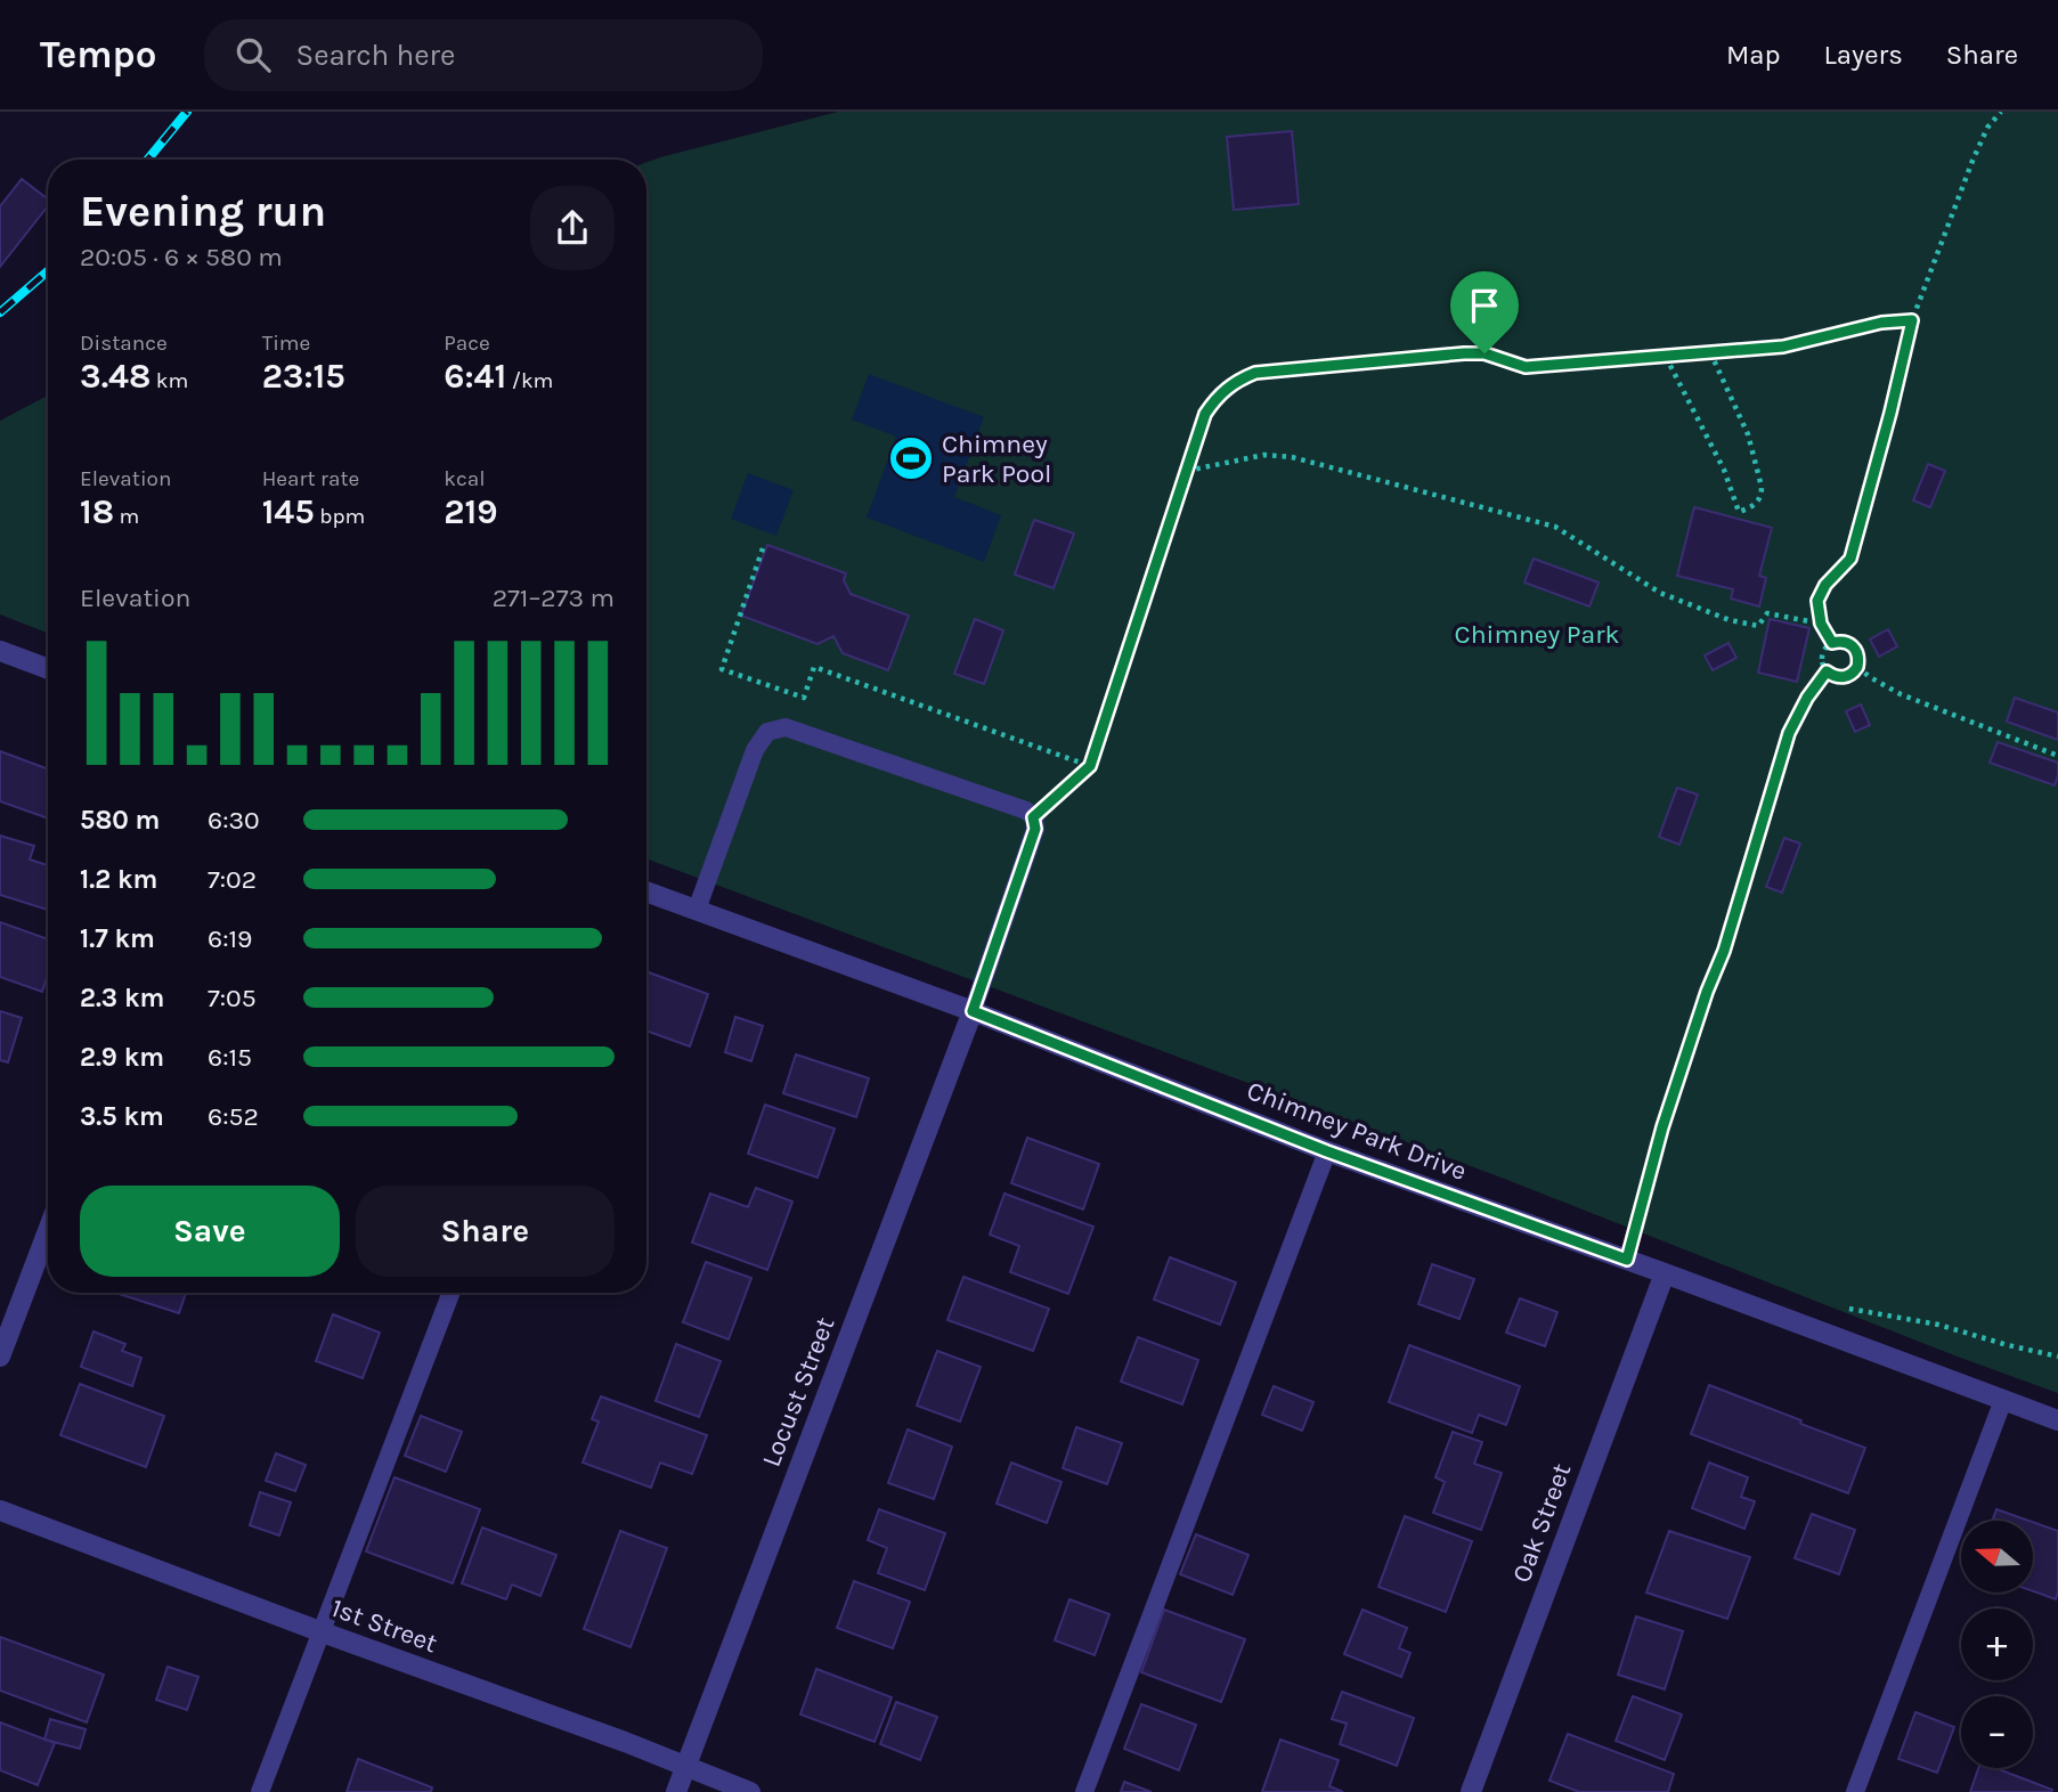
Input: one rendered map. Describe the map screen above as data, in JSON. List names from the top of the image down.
{
  "streets": {
    "street": [
      "Chimney Park Drive",
      "Locust Street",
      "Oak Street",
      "1st Street"
    ]
  },
  "crossings": [
    ["Chimney Park Drive", "Locust Street"],
    ["Chimney Park Drive", "Oak Street"],
    ["Locust Street", "1st Street"]
  ],
  "parks": ["Chimney Park"],
  "places": {
    "sports": ["Chimney Park Pool"]
  },
  "north": "left",
  "page": {
    "header": "Tempo",
    "search": "Search here",
    "nav": ["Map", "Layers", "Share"],
    "heading": ["Evening run", "20:05 · 6 × 580 m"],
    "stats": [
      ["Distance", "3.48 km"],
      ["Time", "23:15"],
      ["Pace", "6:41 /km"],
      ["Elevation", "18 m"],
      ["Heart rate", "145 bpm"],
      ["kcal", "219"]
    ],
    "chart": ["Elevation", "271–273 m"],
    "list": [
      {
        "name": "580 m",
        "note": "6:30"
      },
      {
        "name": "1.2 km",
        "note": "7:02"
      },
      {
        "name": "1.7 km",
        "note": "6:19"
      },
      {
        "name": "2.3 km",
        "note": "7:05"
      },
      {
        "name": "2.9 km",
        "note": "6:15"
      },
      {
        "name": "3.5 km",
        "note": "6:52"
      }
    ],
    "buttons": ["Save", "Share"],
    "map_buttons": ["+", "−"]
  }
}
